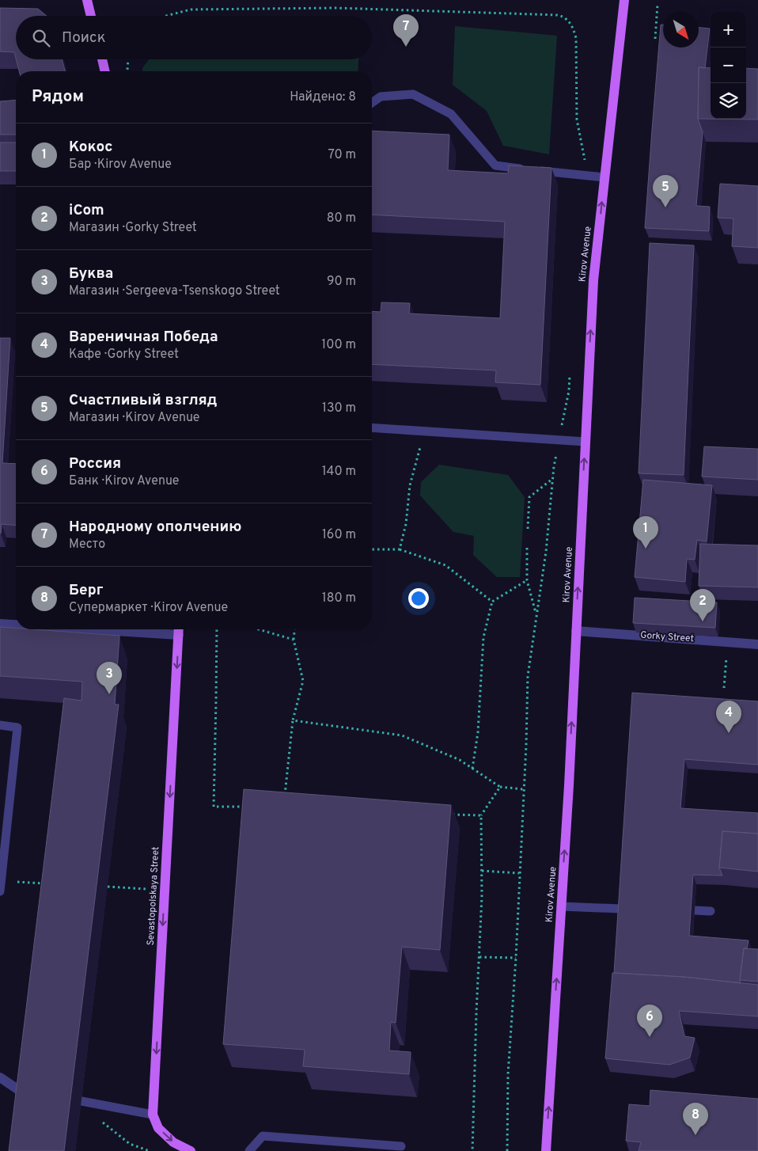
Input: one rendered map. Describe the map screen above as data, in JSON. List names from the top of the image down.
{
  "streets": {
    "main road": ["Kirov Avenue", "Sevastopolskaya Street"],
    "street": ["Gorky Street"]
  },
  "crossings": [
    ["Kirov Avenue", "Gorky Street"]
  ],
  "one_way": ["Kirov Avenue", "Sevastopolskaya Street"],
  "north": "bottom right",
  "page": {
    "map_buttons": ["+", "−"],
    "pins": [
      "7",
      "5",
      "1",
      "2",
      "3",
      "4",
      "6",
      "8"
    ],
    "search": "Поиск",
    "heading": ["Рядом", "Найдено: 8"],
    "list": [
      {
        "mark": "1",
        "name": "Кокос",
        "note": "Бар · Kirov Avenue",
        "value": "70 m"
      },
      {
        "mark": "2",
        "name": "iCom",
        "note": "Магазин · Gorky Street",
        "value": "80 m"
      },
      {
        "mark": "3",
        "name": "Буква",
        "note": "Магазин · Sergeeva-Tsenskogo Street",
        "value": "90 m"
      },
      {
        "mark": "4",
        "name": "Вареничная Победа",
        "note": "Кафе · Gorky Street",
        "value": "100 m"
      },
      {
        "mark": "5",
        "name": "Счастливый взгляд",
        "note": "Магазин · Kirov Avenue",
        "value": "130 m"
      },
      {
        "mark": "6",
        "name": "Россия",
        "note": "Банк · Kirov Avenue",
        "value": "140 m"
      },
      {
        "mark": "7",
        "name": "Народному ополчению",
        "note": "Место",
        "value": "160 m"
      },
      {
        "mark": "8",
        "name": "Берг",
        "note": "Супермаркет · Kirov Avenue",
        "value": "180 m"
      }
    ]
  }
}
